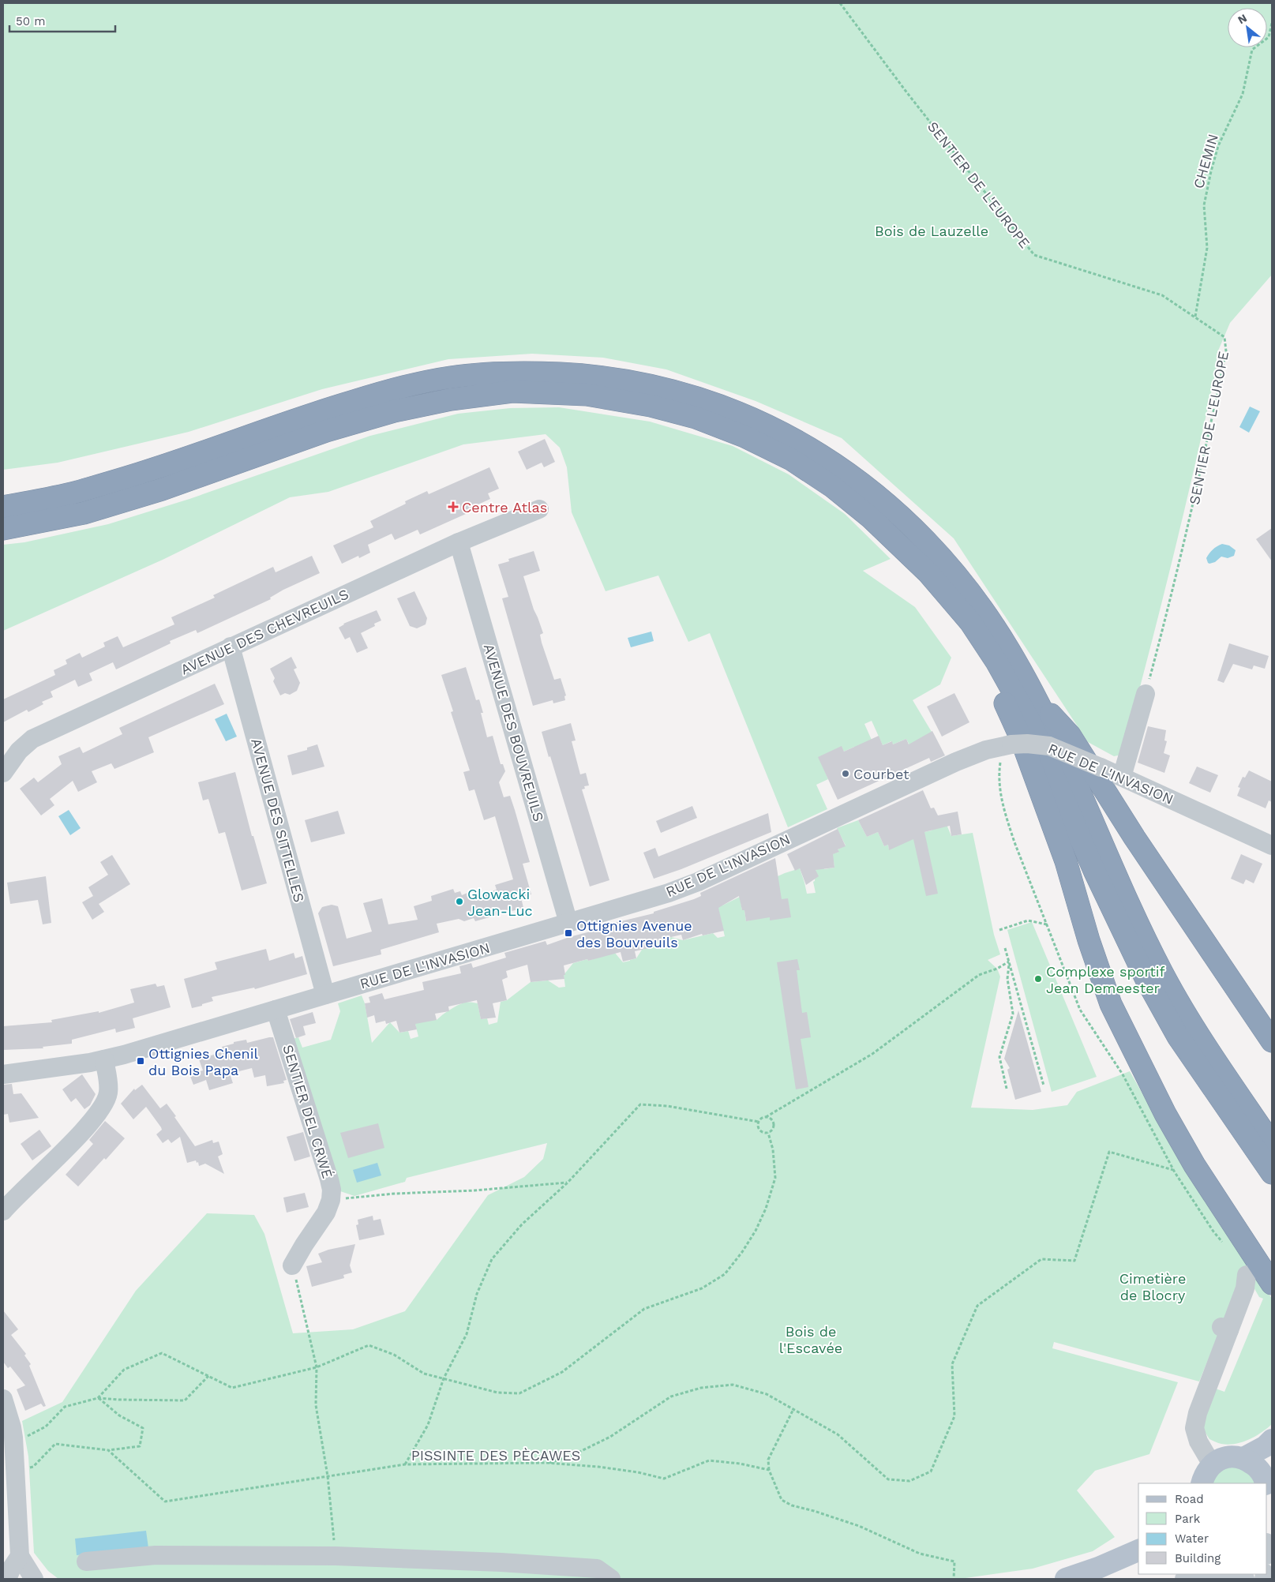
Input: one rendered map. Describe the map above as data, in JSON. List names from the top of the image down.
{
  "streets": {
    "street": [
      "AVENUE DES CHEVREUILS",
      "AVENUE DES BOUVREUILS",
      "RUE DE L'INVASION",
      "AVENUE DES SITTELLES",
      "SENTIER DEL CRWÉ"
    ],
    "path": ["CHEMIN", "SENTIER DE L'EUROPE", "PISSINTE DES PÈCAWES"]
  },
  "crossings": [
    ["CHEMIN", "SENTIER DE L'EUROPE"],
    ["AVENUE DES CHEVREUILS", "AVENUE DES BOUVREUILS"],
    ["AVENUE DES CHEVREUILS", "AVENUE DES SITTELLES"],
    ["AVENUE DES BOUVREUILS", "RUE DE L'INVASION"],
    ["RUE DE L'INVASION", "AVENUE DES SITTELLES"],
    ["RUE DE L'INVASION", "SENTIER DEL CRWÉ"]
  ],
  "parks": ["Bois de Lauzelle", "Cimetière de Blocry", "Bois de l'Escavée"],
  "places": {
    "health": ["Centre Atlas"],
    "other": ["Courbet", "Glowacki Jean-Luc", "Complexe sportif Jean Demeester"],
    "transit": ["Ottignies Avenue des Bouvreuils", "Ottignies Chenil du Bois Papa"]
  },
  "legend": [
    "Road",
    "Park",
    "Water",
    "Building"
  ],
  "scale_bar": "50 m",
  "north": "top left"
}
